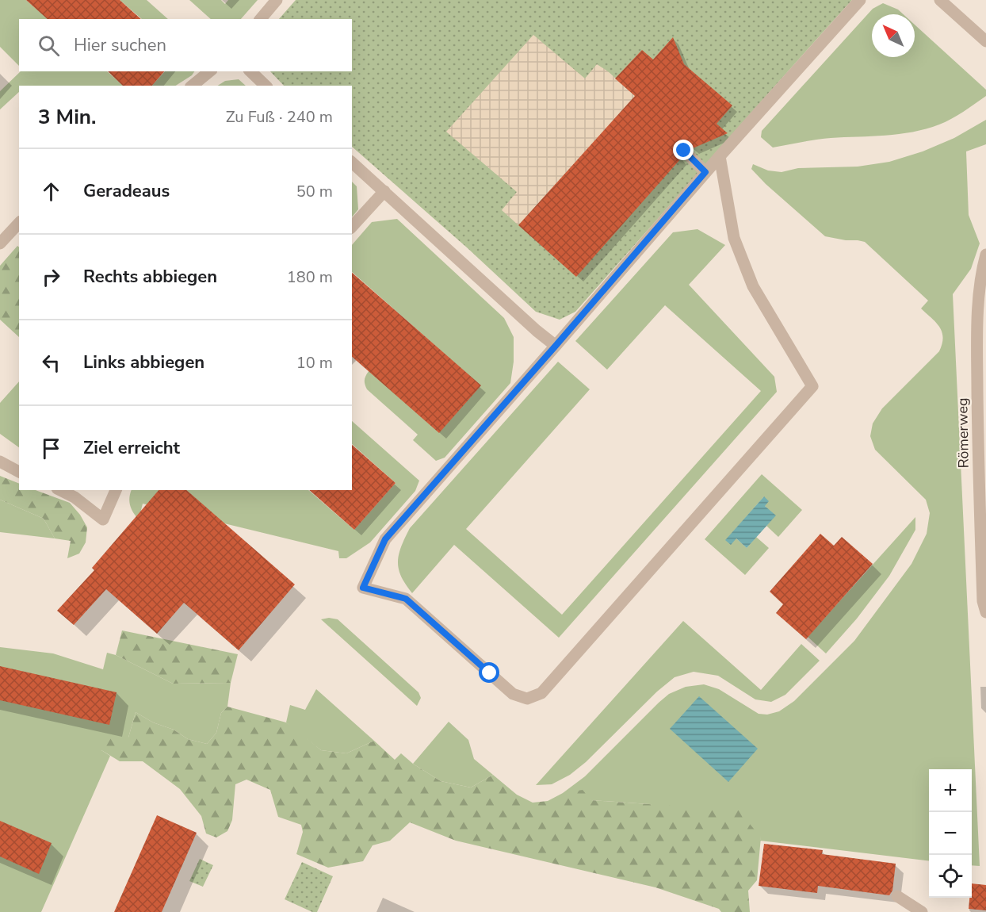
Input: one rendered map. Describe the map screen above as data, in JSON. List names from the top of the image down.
{
  "streets": {
    "street": ["Römerweg"]
  },
  "north": "top left",
  "page": {
    "search": "Hier suchen",
    "heading": ["3 Min.", "Zu Fuß · 240 m"],
    "list": [
      ["Geradeaus", "50 m"],
      ["Rechts abbiegen", "180 m"],
      ["Links abbiegen", "10 m"],
      "Ziel erreicht"
    ],
    "map_buttons": ["+", "−"]
  }
}
